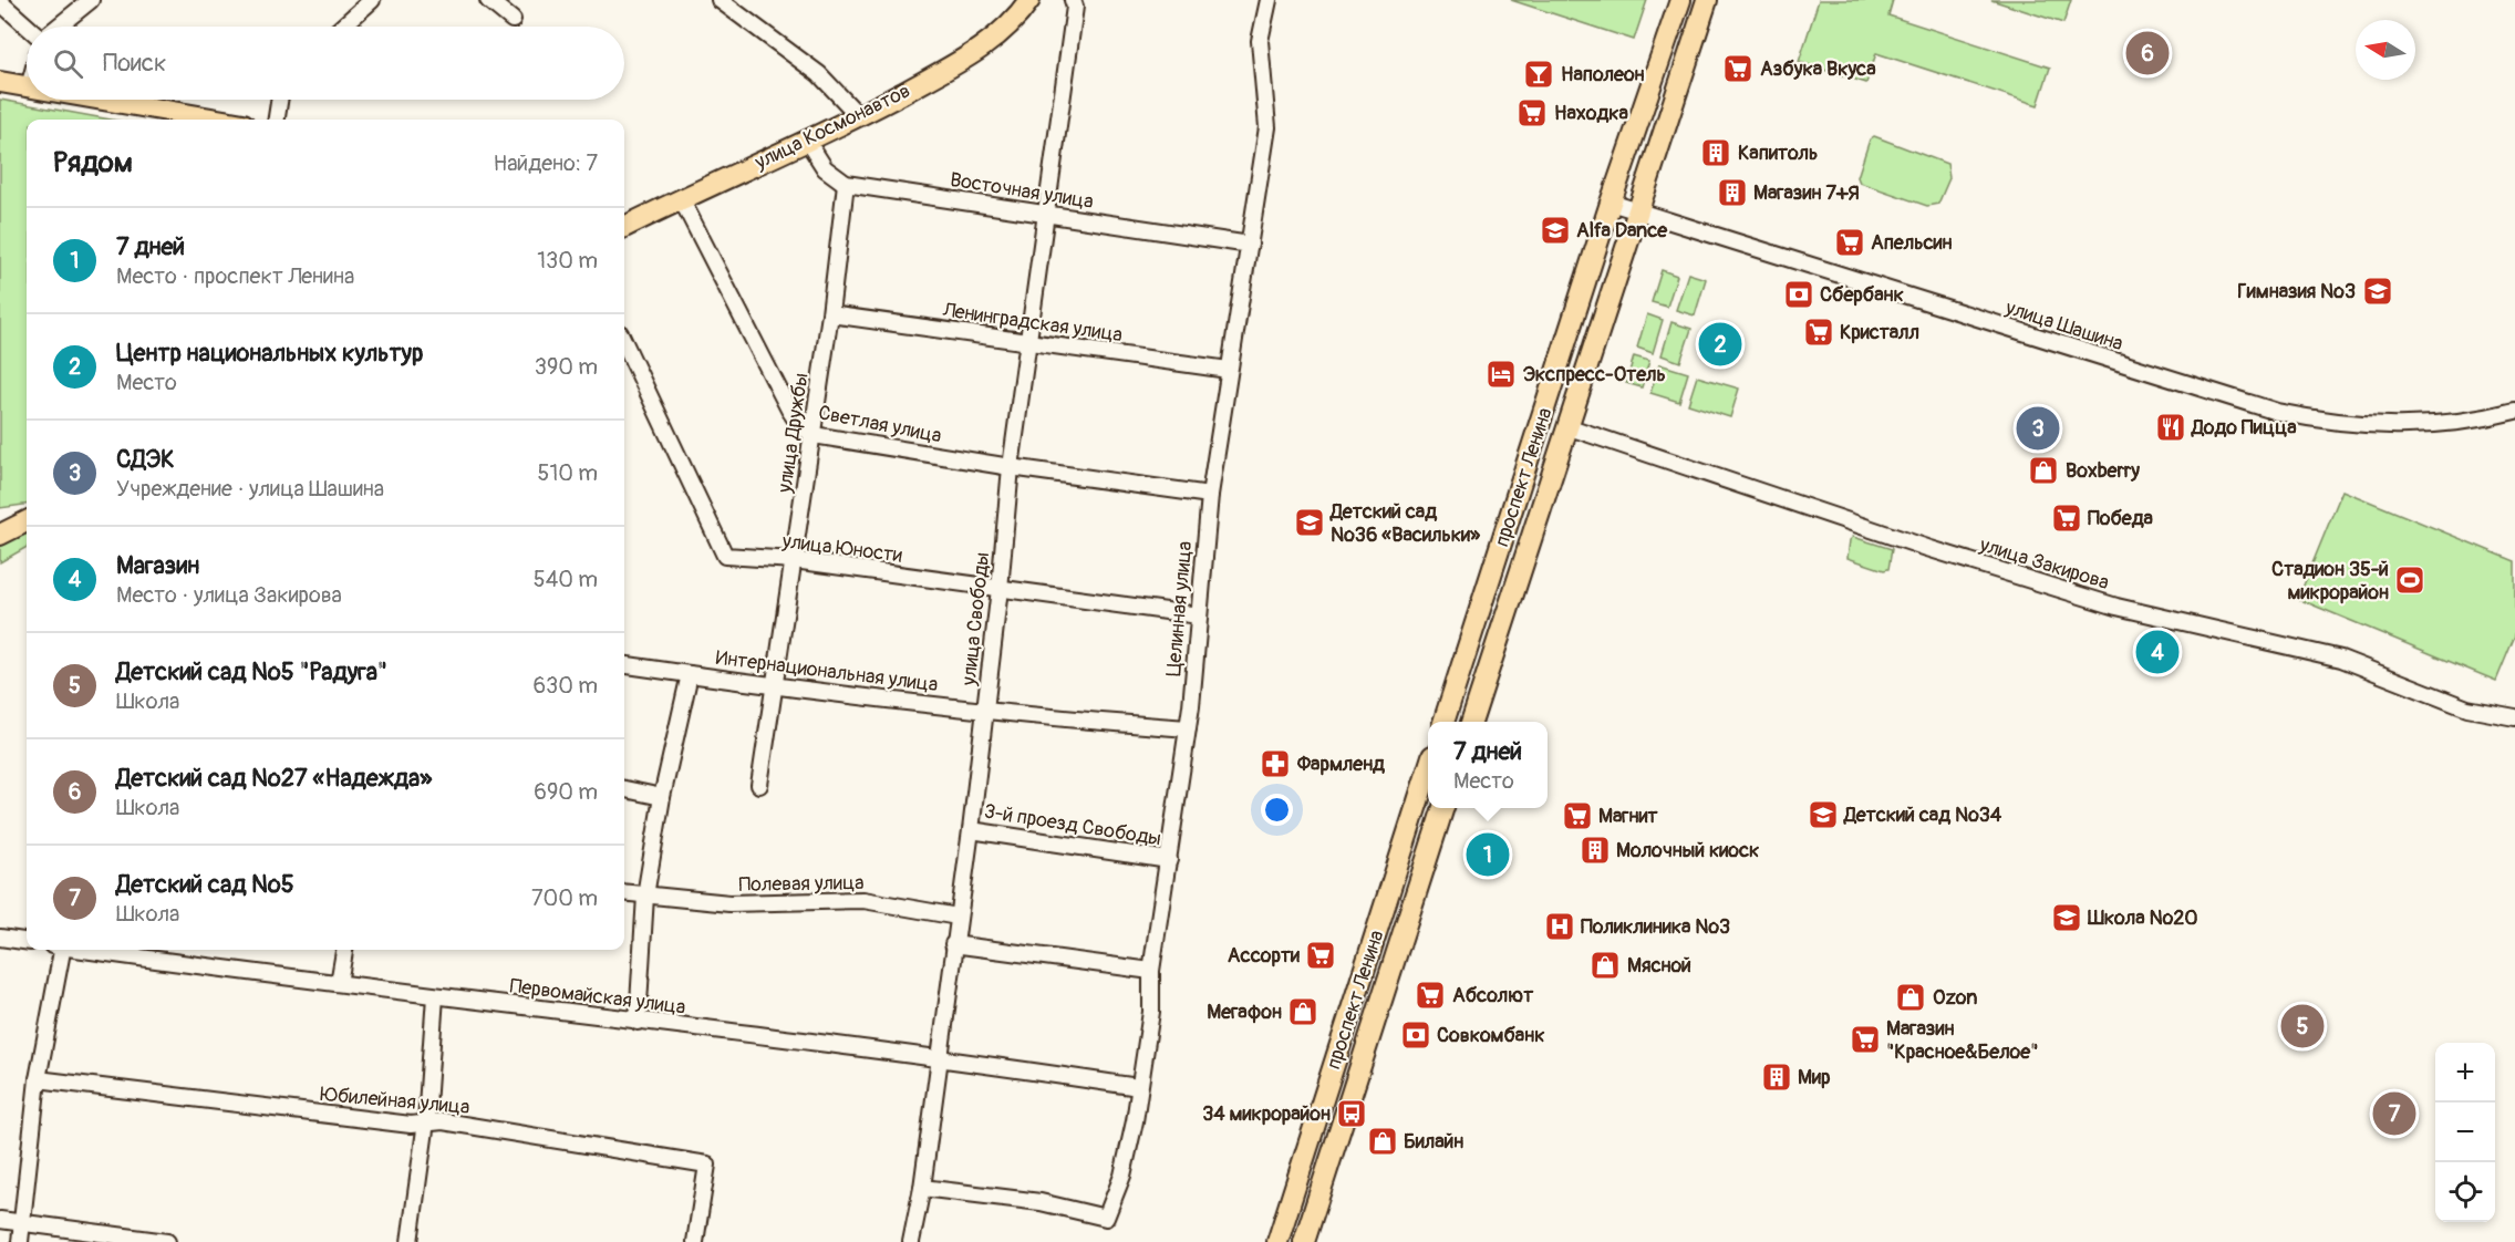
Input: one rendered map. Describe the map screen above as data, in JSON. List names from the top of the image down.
{
  "streets": {
    "main road": ["улица Космонавтов", "проспект Ленина"],
    "street": [
      "Восточная улица",
      "Ленинградская улица",
      "улица Шашина",
      "Светлая улица",
      "улица Дружбы",
      "улица Юности",
      "улица Закирова",
      "Целинная улица",
      "улица Свободы",
      "Интернациональная улица",
      "3-й проезд Свободы",
      "Полевая улица",
      "Первомайская улица",
      "Юбилейная улица"
    ]
  },
  "crossings": [
    ["улица Космонавтов", "Светлая улица"],
    ["Восточная улица", "улица Дружбы"],
    ["Восточная улица", "Целинная улица"],
    ["Восточная улица", "улица Свободы"],
    ["Ленинградская улица", "улица Дружбы"],
    ["Ленинградская улица", "Целинная улица"],
    ["Ленинградская улица", "улица Свободы"],
    ["улица Шашина", "проспект Ленина"],
    ["Светлая улица", "улица Дружбы"],
    ["Светлая улица", "Целинная улица"],
    ["Светлая улица", "улица Свободы"],
    ["улица Дружбы", "улица Юности"],
    ["улица Дружбы", "Интернациональная улица"],
    ["проспект Ленина", "улица Закирова"],
    ["улица Юности", "Целинная улица"],
    ["улица Юности", "улица Свободы"],
    ["Целинная улица", "улица Свободы"],
    ["Целинная улица", "Интернациональная улица"],
    ["Целинная улица", "3-й проезд Свободы"],
    ["Целинная улица", "Первомайская улица"],
    ["улица Свободы", "Интернациональная улица"],
    ["улица Свободы", "3-й проезд Свободы"],
    ["улица Свободы", "Полевая улица"],
    ["улица Свободы", "Первомайская улица"]
  ],
  "places": {
    "supermarket": [
      "Азбука Вкуса",
      "Находка",
      "Апельсин",
      "Кристалл",
      "Победа",
      "Магнит",
      "Ассорти",
      "Абсолют",
      "Магазин \"Красное&Белое\""
    ],
    "bar": ["Наполеон"],
    "building": [
      "Капитоль",
      "Магазин 7+Я",
      "Молочный киоск",
      "Мир"
    ],
    "school or university": [
      "Alfa Dance",
      "Гимназия №3",
      "Детский сад №36 «Васильки»",
      "Детский сад №34",
      "Школа №20"
    ],
    "bank": ["Сбербанк", "Совкомбанк"],
    "hotel": ["Экспресс-Отель"],
    "restaurant": ["Додо Пицца"],
    "shop": [
      "Boxberry",
      "Мясной",
      "Ozon",
      "Мегафон",
      "Билайн"
    ],
    "sports": ["Стадион 35-й микрорайон"],
    "pharmacy": ["Фармленд"],
    "hospital": ["Поликлиника №3"],
    "bus stop": ["34 микрорайон"]
  },
  "north": "left",
  "page": {
    "search": "Поиск",
    "pins": [
      "6",
      "2",
      "3",
      "4",
      "1",
      "5",
      "7"
    ],
    "heading": ["Рядом", "Найдено: 7"],
    "list": [
      {
        "mark": "1",
        "name": "7 дней",
        "note": "Место · проспект Ленина",
        "value": "130 m"
      },
      {
        "mark": "2",
        "name": "Центр национальных культур",
        "note": "Место",
        "value": "390 m"
      },
      {
        "mark": "3",
        "name": "СДЭК",
        "note": "Учреждение · улица Шашина",
        "value": "510 m"
      },
      {
        "mark": "4",
        "name": "Магазин",
        "note": "Место · улица Закирова",
        "value": "540 m"
      },
      {
        "mark": "5",
        "name": "Детский сад №5 \"Радуга\"",
        "note": "Школа",
        "value": "630 m"
      },
      {
        "mark": "6",
        "name": "Детский сад №27 «Надежда»",
        "note": "Школа",
        "value": "690 m"
      },
      {
        "mark": "7",
        "name": "Детский сад №5",
        "note": "Школа",
        "value": "700 m"
      }
    ],
    "popup": ["7 дней", "Место"],
    "map_buttons": ["+", "−"]
  }
}
